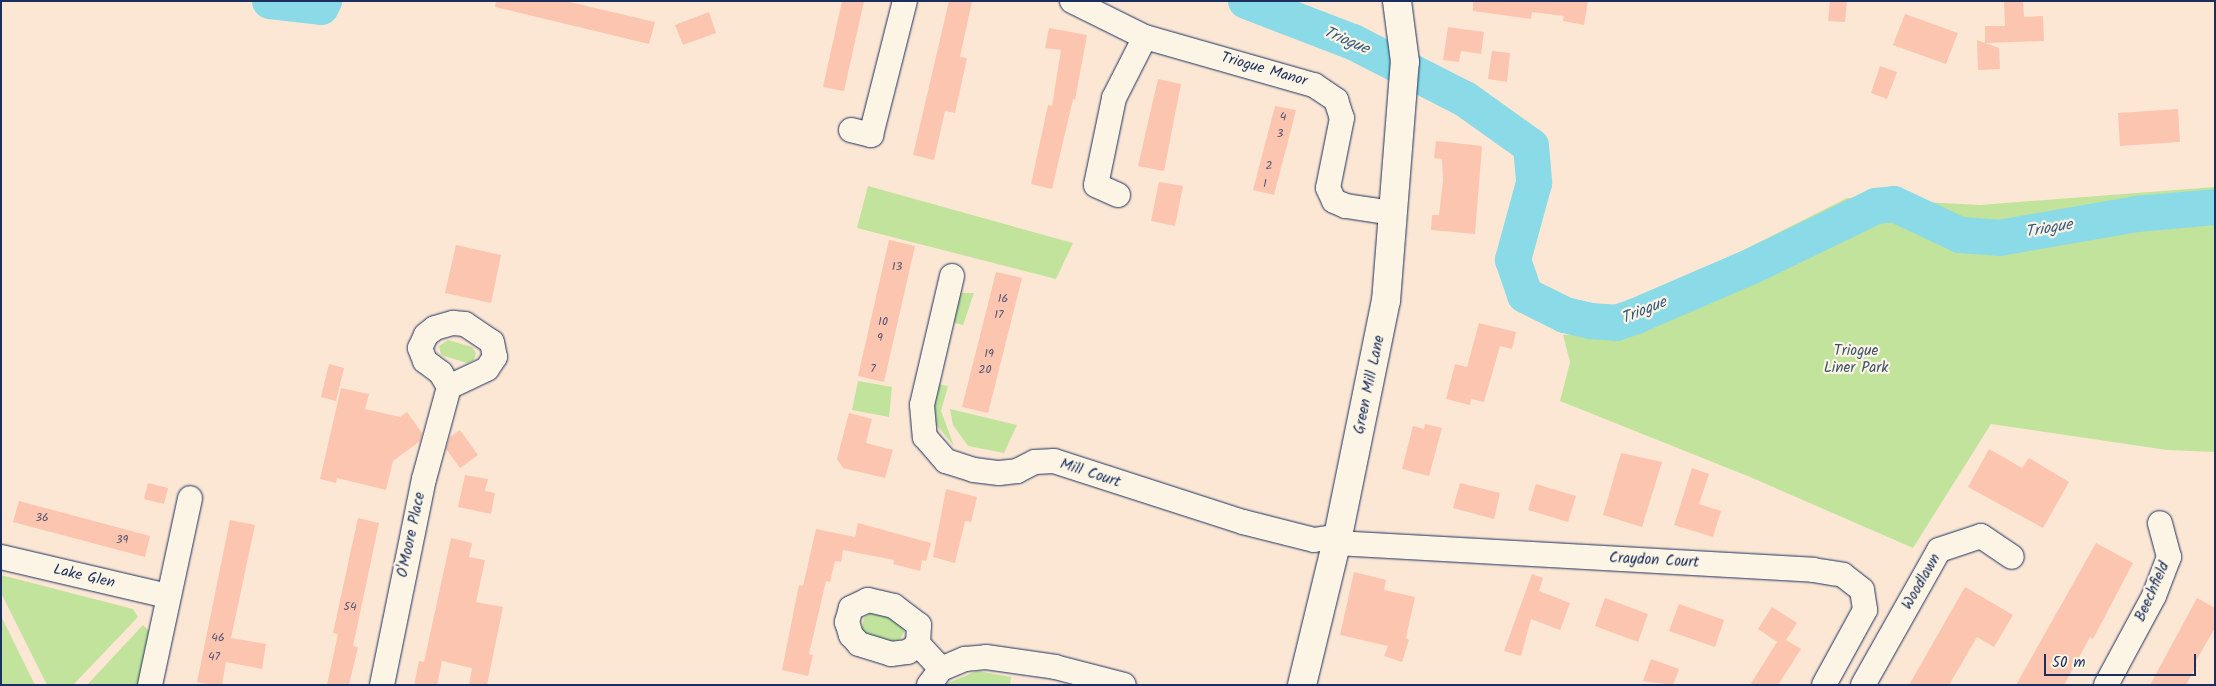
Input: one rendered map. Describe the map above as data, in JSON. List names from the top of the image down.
{
  "streets": {
    "street": [
      "Triogue Manor",
      "Green Mill Lane",
      "Mill Court",
      "O'Moore Place",
      "Craydon Court",
      "Lake Glen",
      "Woodlawn",
      "Beechfield"
    ]
  },
  "crossings": [
    ["Triogue Manor", "Green Mill Lane"],
    ["Green Mill Lane", "Mill Court"],
    ["Green Mill Lane", "Craydon Court"],
    ["Mill Court", "Craydon Court"]
  ],
  "water": ["Triogue"],
  "parks": ["Triogue Liner Park"],
  "house_numbers": [
    "4",
    "3",
    "2",
    "1",
    "13",
    "16",
    "17",
    "10",
    "9",
    "19",
    "7",
    "20",
    "36",
    "39",
    "54",
    "46",
    "47"
  ],
  "scale_bar": "50 m"
}
